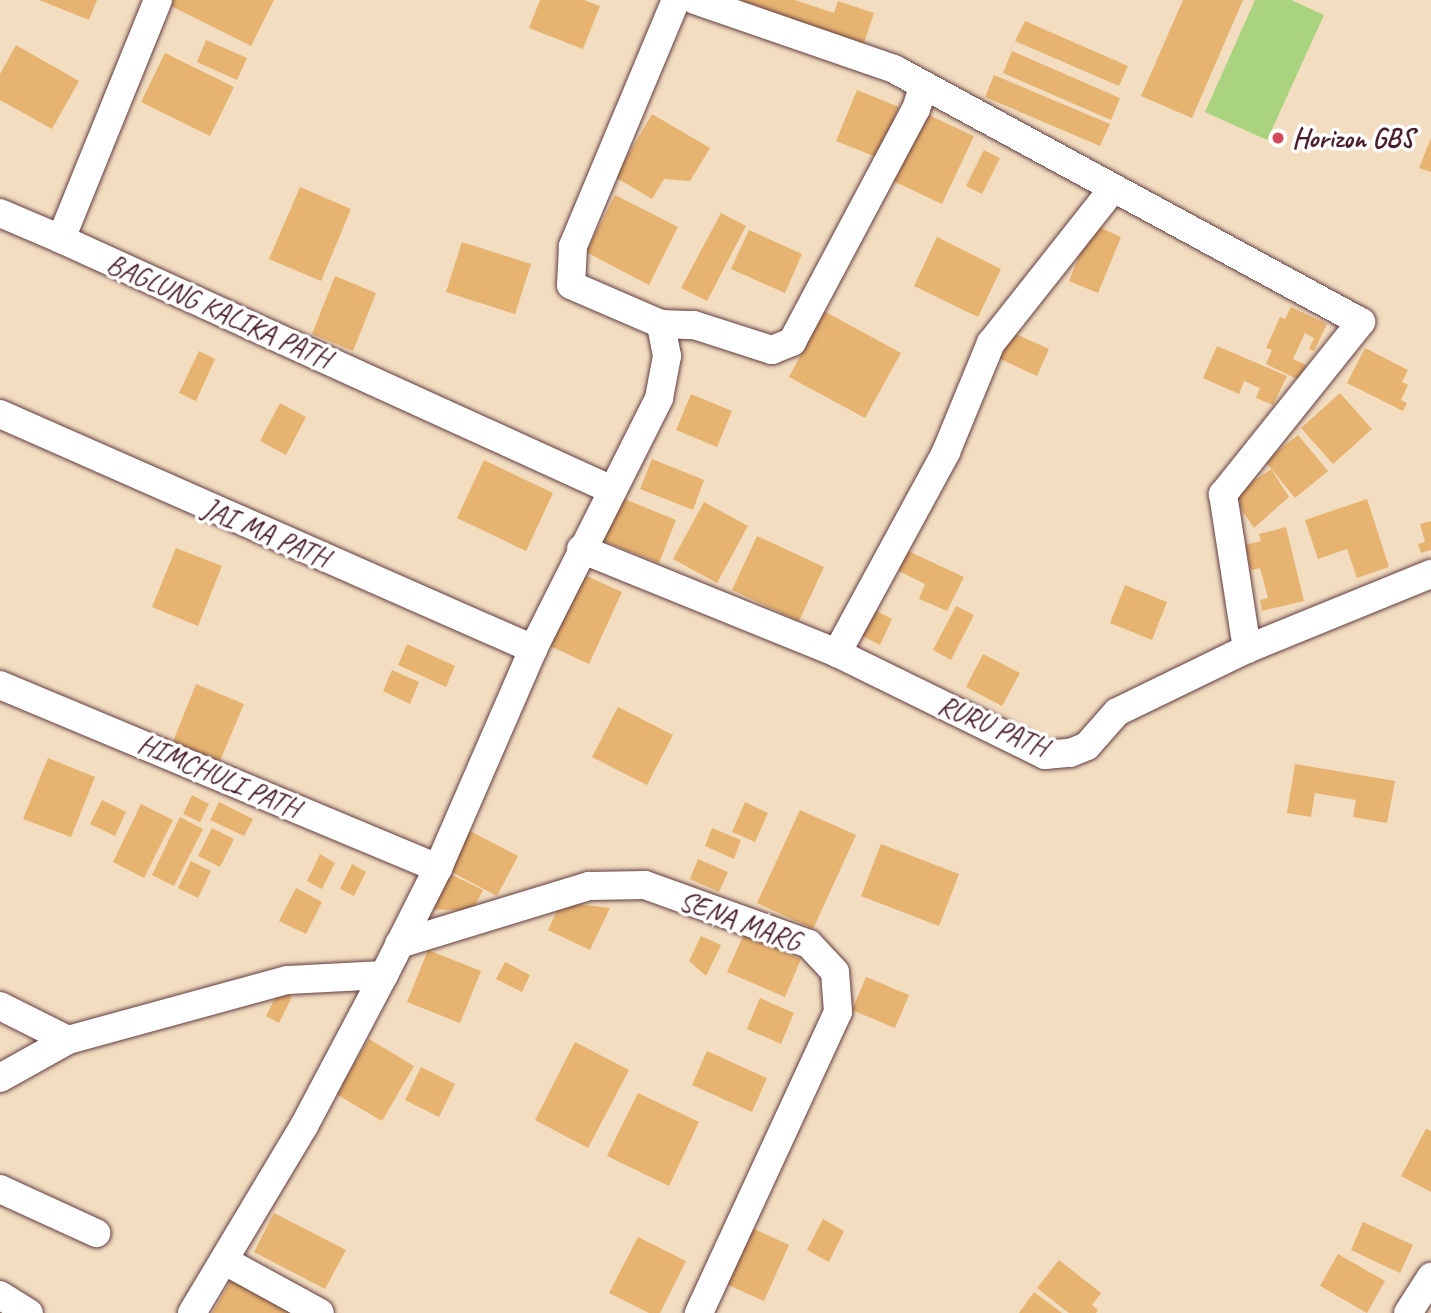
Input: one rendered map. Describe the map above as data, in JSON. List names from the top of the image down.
{
  "streets": {
    "street": [
      "BAGLUNG KALIKA PATH",
      "JAI MA PATH",
      "RURU PATH",
      "HIMCHULI PATH",
      "SENA MARG"
    ]
  },
  "places": ["Horizon GBS"]
}
